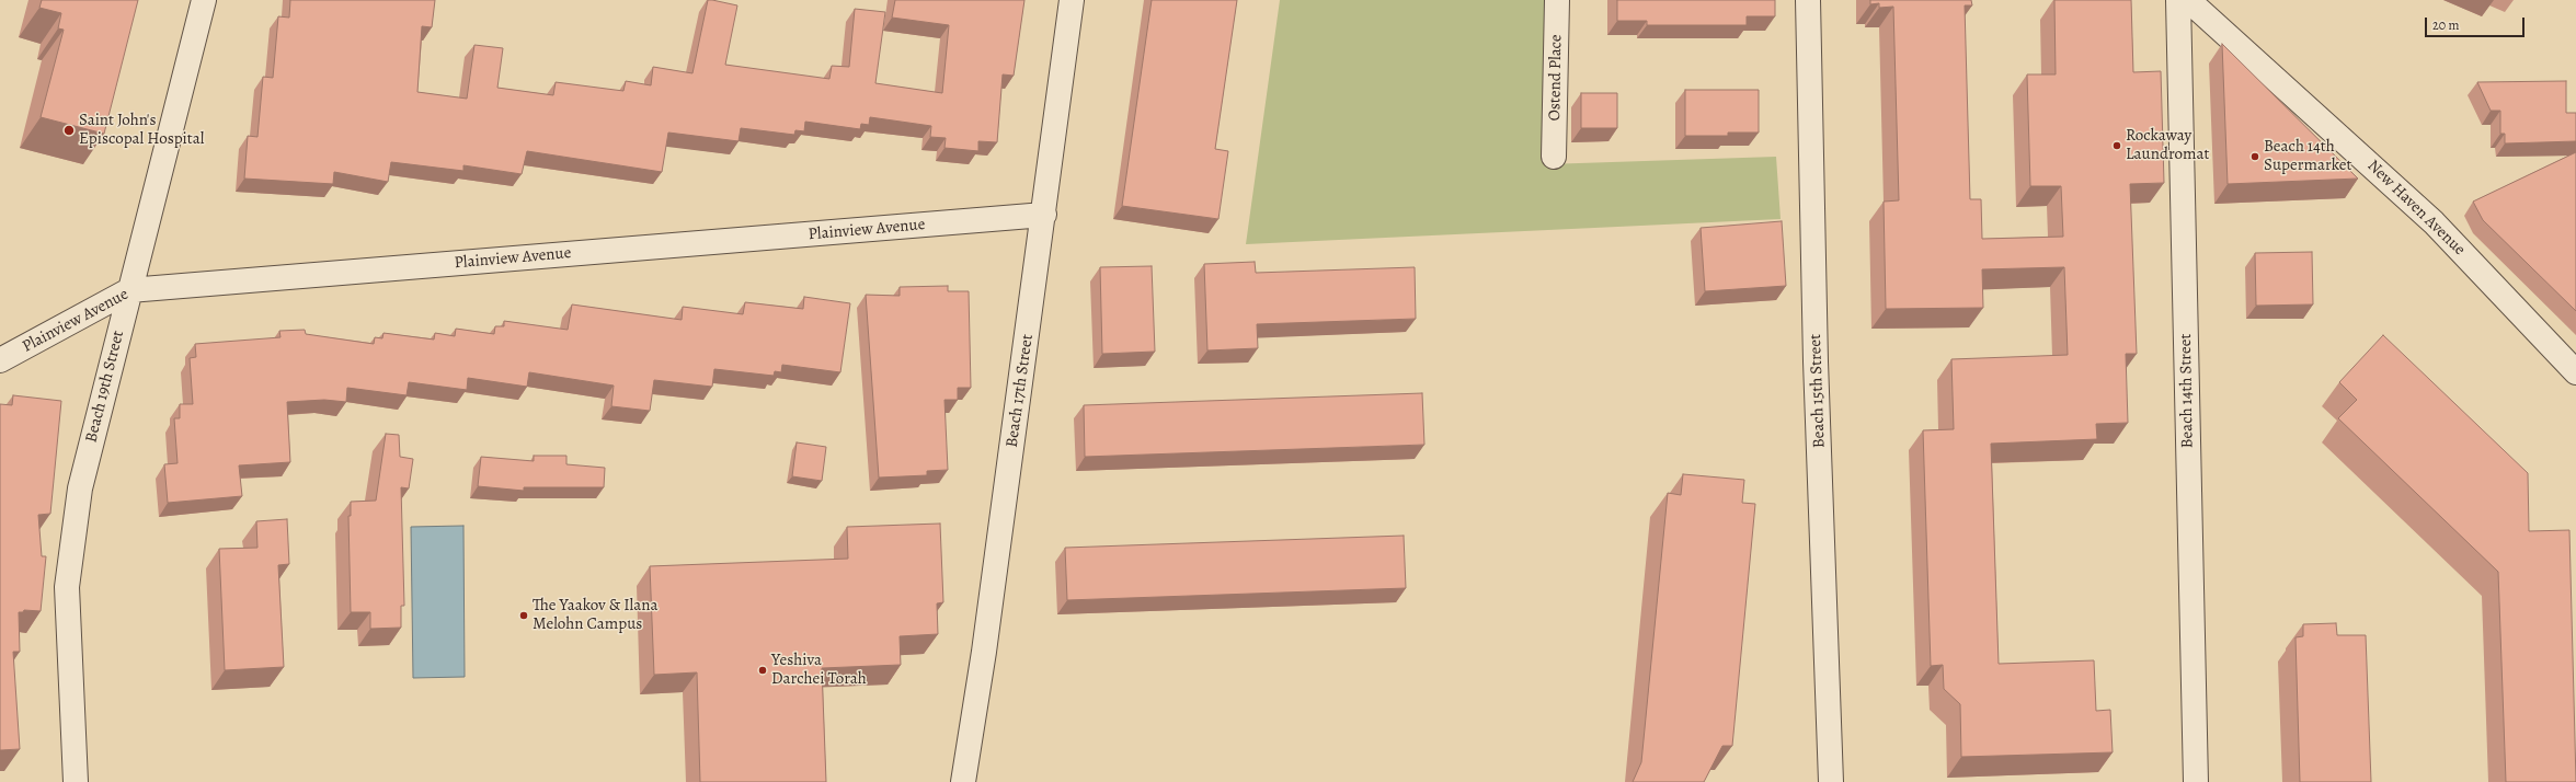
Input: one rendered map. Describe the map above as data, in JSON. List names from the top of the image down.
{
  "streets": {
    "street": [
      "Ostend Place",
      "New Haven Avenue",
      "Plainview Avenue",
      "Beach 19th Street",
      "Beach 17th Street",
      "Beach 15th Street",
      "Beach 14th Street"
    ]
  },
  "crossings": [
    ["Plainview Avenue", "Beach 19th Street"],
    ["Plainview Avenue", "Beach 17th Street"]
  ],
  "places": [
    "Saint John's Episcopal Hospital",
    "Rockaway Laundromat",
    "Beach 14th Supermarket",
    "The Yaakov & Ilana Melohn Campus",
    "Yeshiva Darchei Torah"
  ],
  "scale_bar": "20 m"
}
